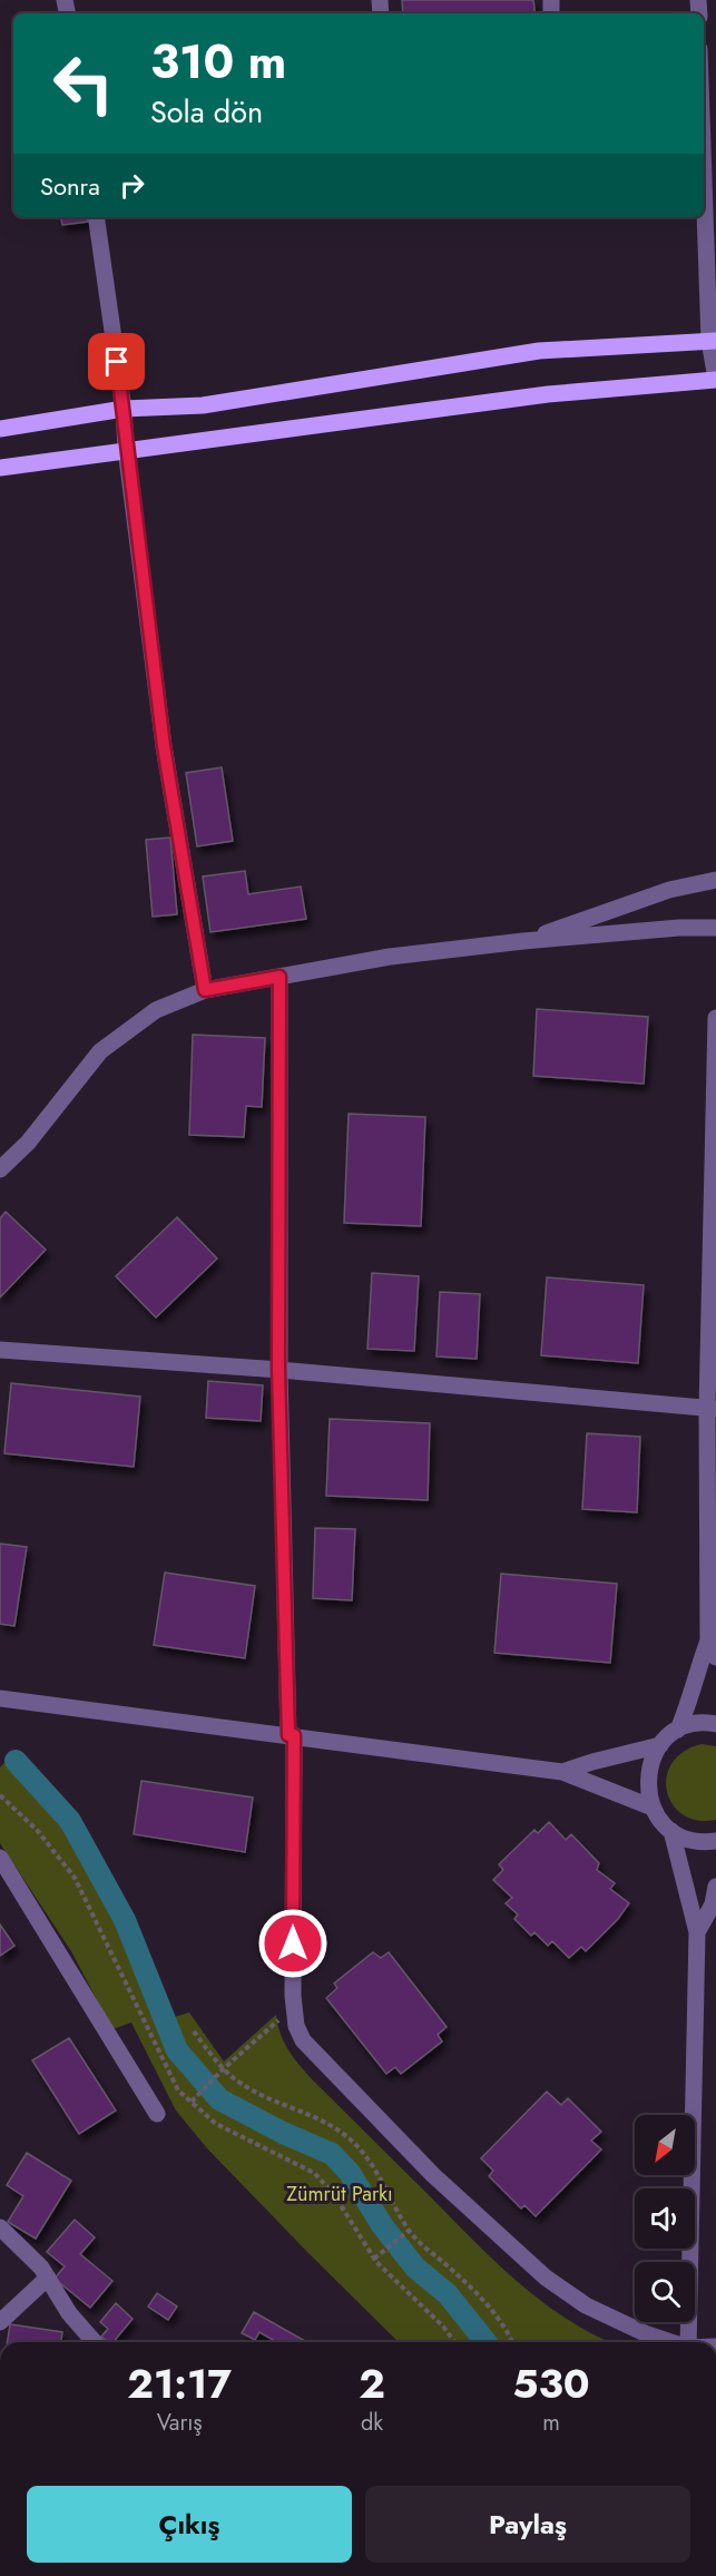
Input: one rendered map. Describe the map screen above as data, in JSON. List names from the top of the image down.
{
  "parks": ["Zümrüt Parkı"],
  "north": "bottom left",
  "page": {
    "turn": ["310 m", "Sola dön"],
    "then": "Sonra",
    "eta": [
      "21:17",
      "Varış",
      "2",
      "dk",
      "530",
      "m"
    ],
    "buttons": ["Çıkış", "Paylaş"]
  }
}
